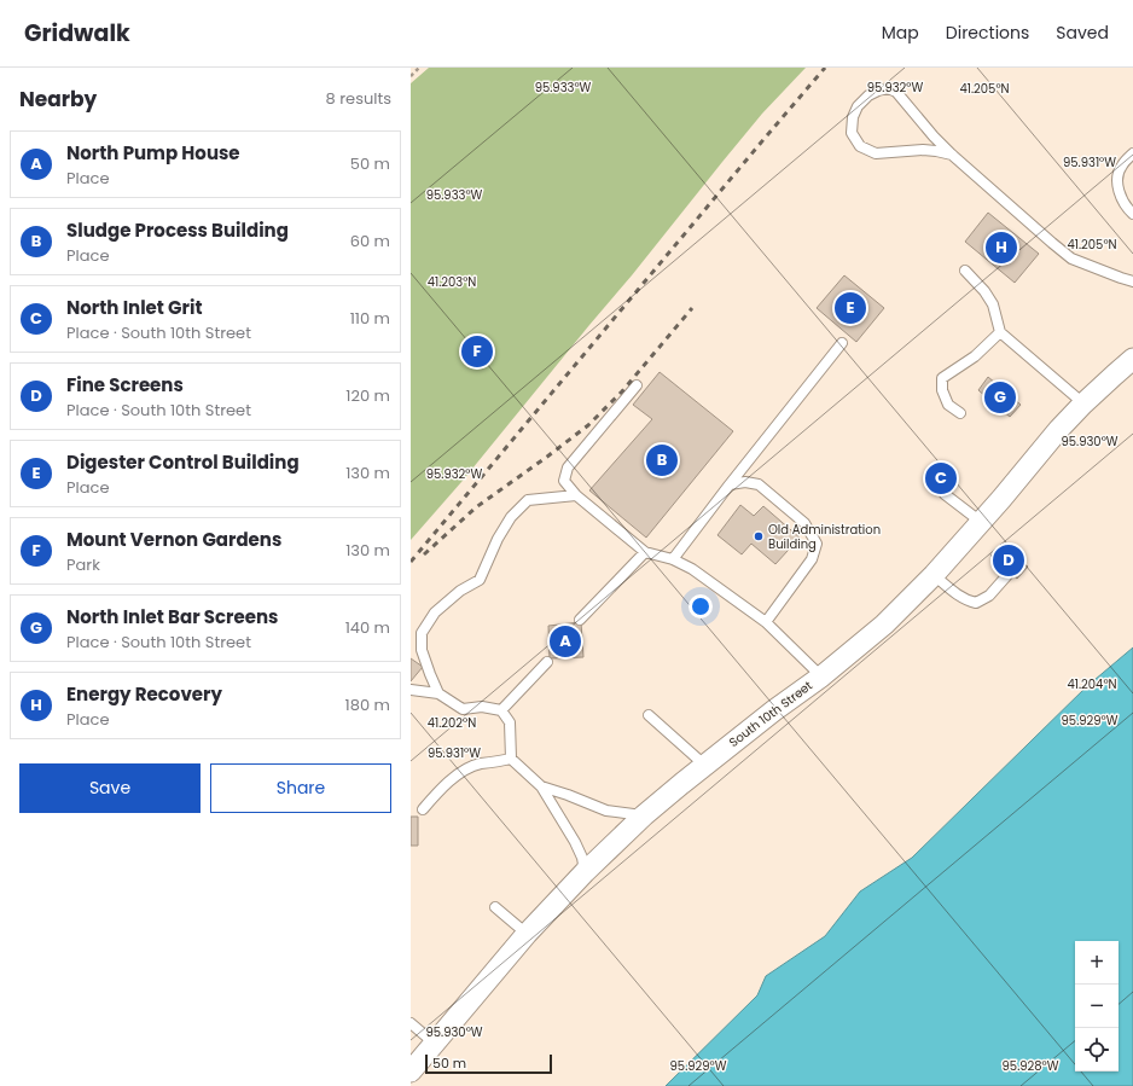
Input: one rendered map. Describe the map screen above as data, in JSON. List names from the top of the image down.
{
  "streets": {
    "street": ["South 10th Street"]
  },
  "places": ["Old Administration Building"],
  "scale_bar": "50 m",
  "page": {
    "header": "Gridwalk",
    "nav": ["Map", "Directions", "Saved"],
    "heading": ["Nearby", "8 results"],
    "list": [
      {
        "mark": "A",
        "name": "North Pump House",
        "note": "Place",
        "value": "50 m"
      },
      {
        "mark": "B",
        "name": "Sludge Process Building",
        "note": "Place",
        "value": "60 m"
      },
      {
        "mark": "C",
        "name": "North Inlet Grit",
        "note": "Place · South 10th Street",
        "value": "110 m"
      },
      {
        "mark": "D",
        "name": "Fine Screens",
        "note": "Place · South 10th Street",
        "value": "120 m"
      },
      {
        "mark": "E",
        "name": "Digester Control Building",
        "note": "Place",
        "value": "130 m"
      },
      {
        "mark": "F",
        "name": "Mount Vernon Gardens",
        "note": "Park",
        "value": "130 m"
      },
      {
        "mark": "G",
        "name": "North Inlet Bar Screens",
        "note": "Place · South 10th Street",
        "value": "140 m"
      },
      {
        "mark": "H",
        "name": "Energy Recovery",
        "note": "Place",
        "value": "180 m"
      }
    ],
    "pins": [
      "H",
      "E",
      "F",
      "G",
      "B",
      "C",
      "D",
      "A"
    ],
    "buttons": ["Save", "Share"],
    "map_buttons": ["+", "−"],
    "scale": "50 m"
  },
  "coordinates": [
    "95.933°W",
    "95.932°W",
    "41.205°N",
    "95.931°W",
    "41.203°N",
    "95.930°W",
    "41.204°N",
    "95.929°W",
    "41.202°N",
    "95.928°W"
  ]
}
